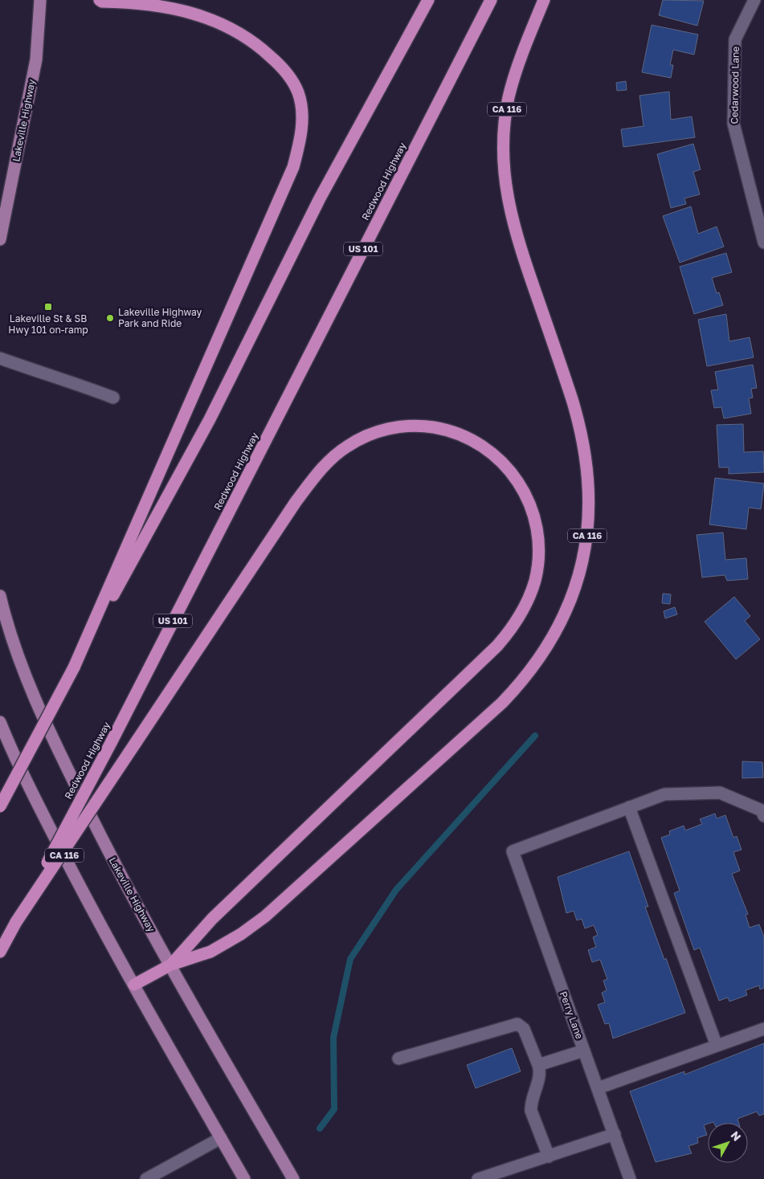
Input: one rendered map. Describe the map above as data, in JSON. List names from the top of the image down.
{
  "streets": {
    "highway": ["CA 116", "Redwood Highway", "US 101"],
    "main road": ["Lakeville Highway"],
    "street": ["Cedarwood Lane", "Perry Lane"]
  },
  "crossings": [
    ["CA 116", "Lakeville Highway"]
  ],
  "places": {
    "transit": ["Lakeville St & SB Hwy 101 on-ramp"],
    "other": ["Lakeville Highway Park and Ride"]
  },
  "north": "top right"
}
